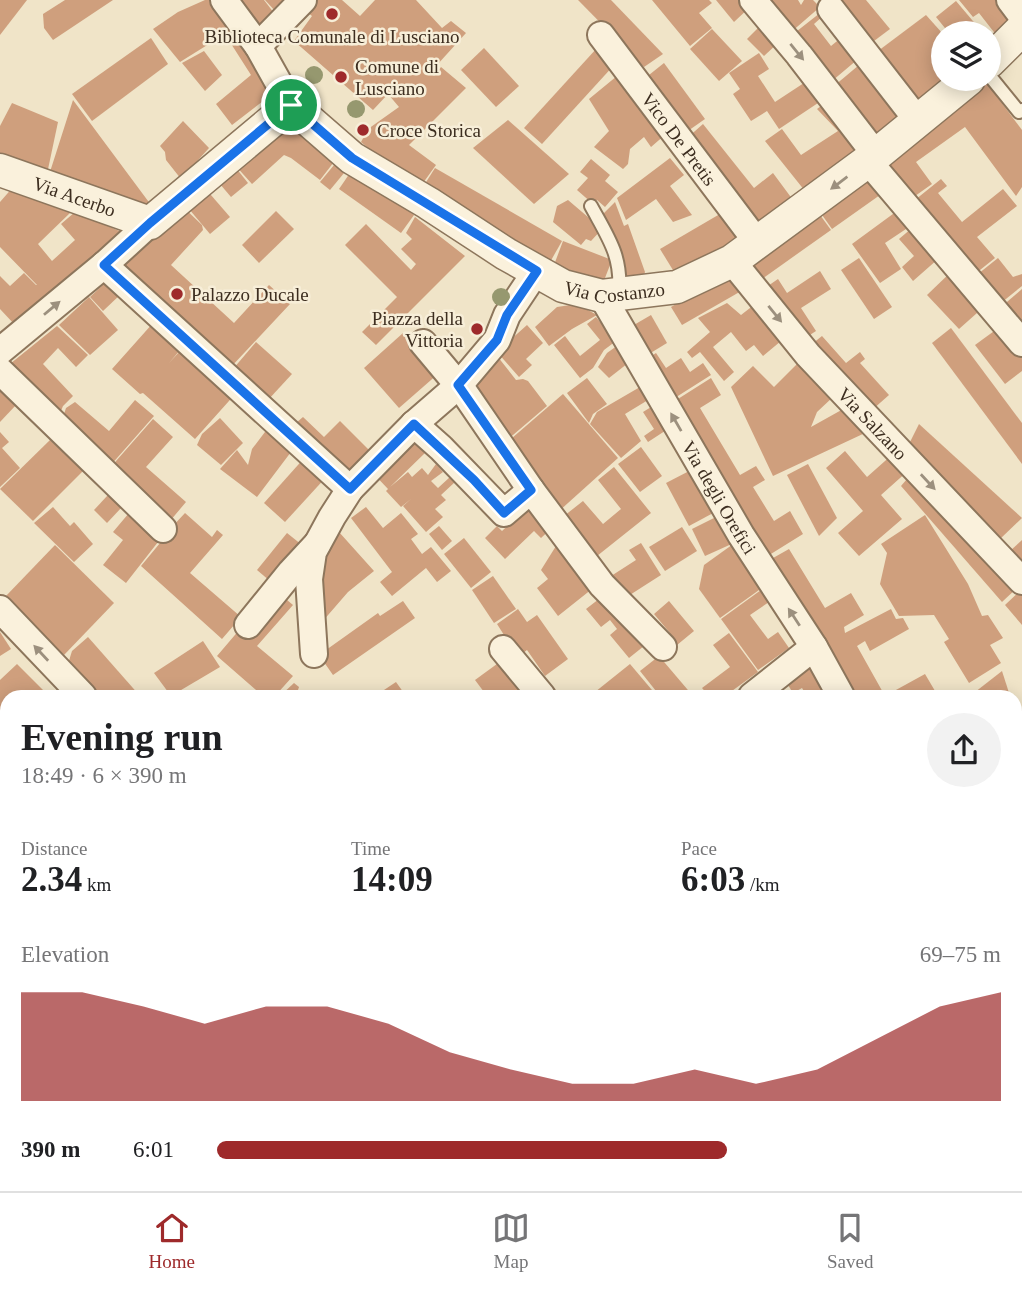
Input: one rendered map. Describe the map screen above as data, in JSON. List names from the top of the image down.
{
  "streets": {
    "street": [
      "Vico De Pretis",
      "Via Acerbo",
      "Via Costanzo",
      "Via Salzano",
      "Via degli Orefici"
    ]
  },
  "crossings": [
    ["Vico De Pretis", "Via Costanzo"],
    ["Via Costanzo", "Via Salzano"],
    ["Via Costanzo", "Via degli Orefici"]
  ],
  "places": [
    "Biblioteca Comunale di Lusciano",
    "Comune di Lusciano",
    "Croce Storica",
    "Palazzo Ducale",
    "Piazza della Vittoria"
  ],
  "page": {
    "heading": ["Evening run", "18:49 · 6 × 390 m"],
    "stats": [
      ["Distance", "2.34 km"],
      ["Time", "14:09"],
      ["Pace", "6:03 /km"]
    ],
    "chart": ["Elevation", "69–75 m"],
    "list": [
      {
        "name": "390 m",
        "note": "6:01"
      }
    ],
    "tabs": ["Home", "Map", "Saved"]
  }
}
